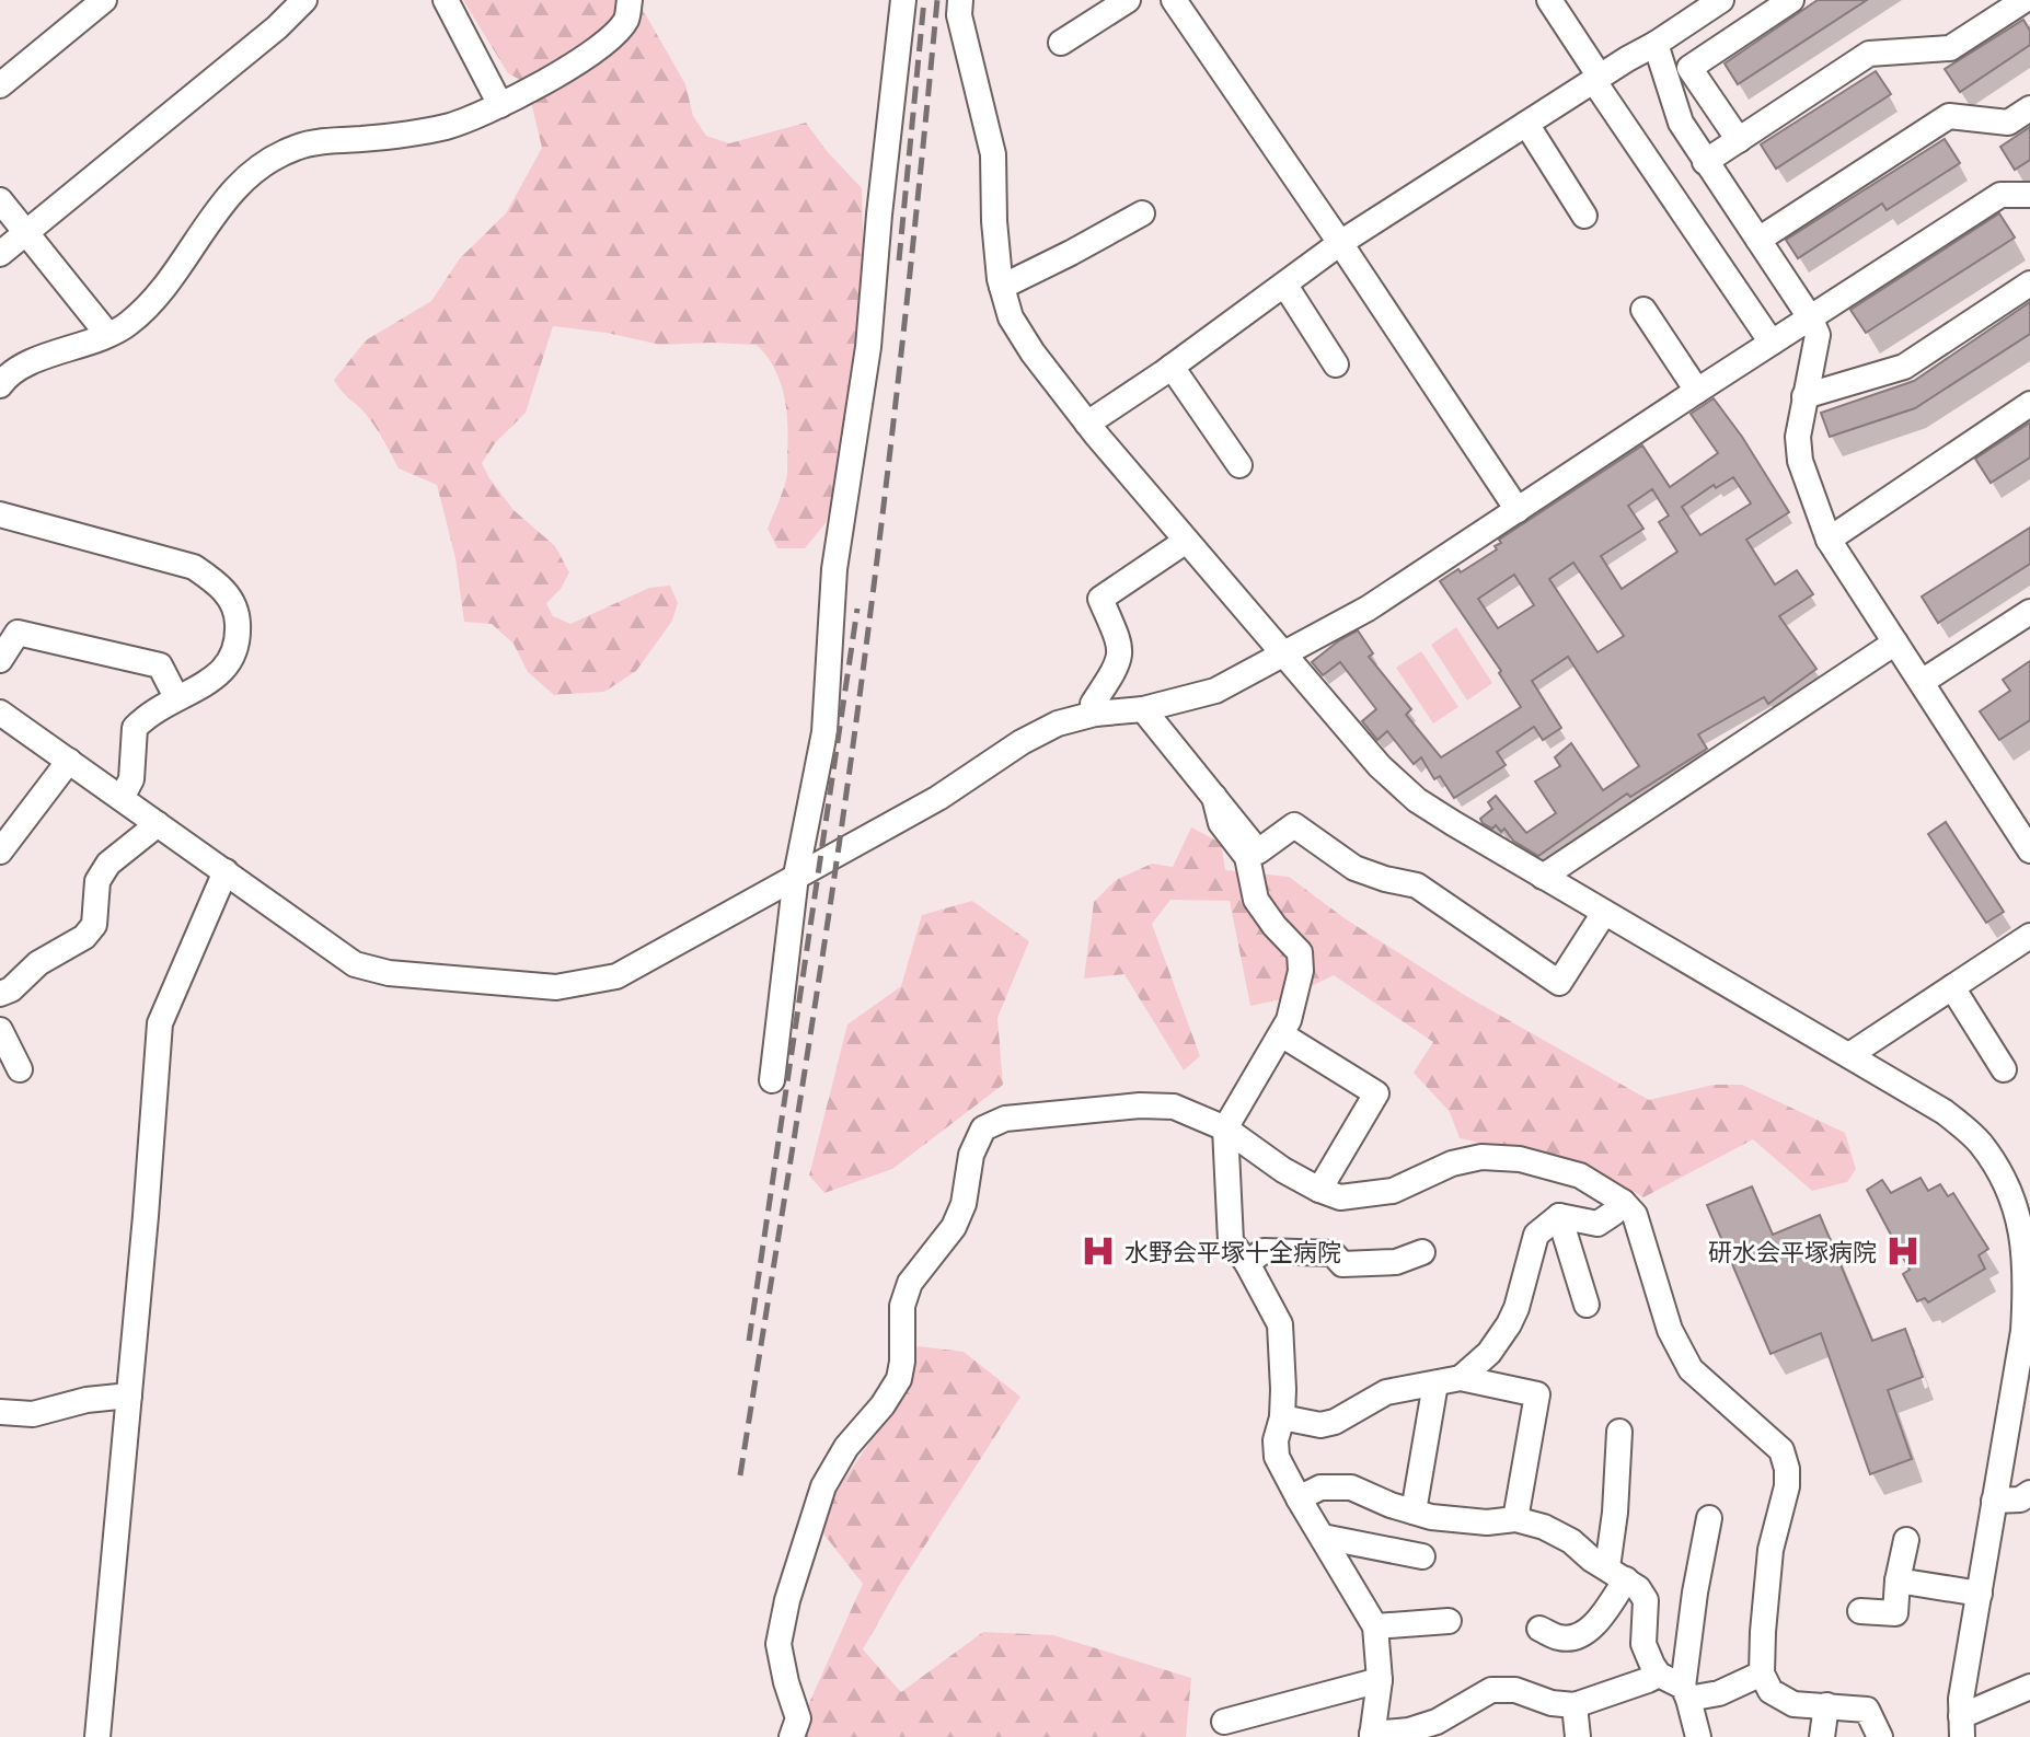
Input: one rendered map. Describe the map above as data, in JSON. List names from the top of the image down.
{
  "places": {
    "hospital": ["水野会平塚十全病院", "研水会平塚病院"]
  }
}
